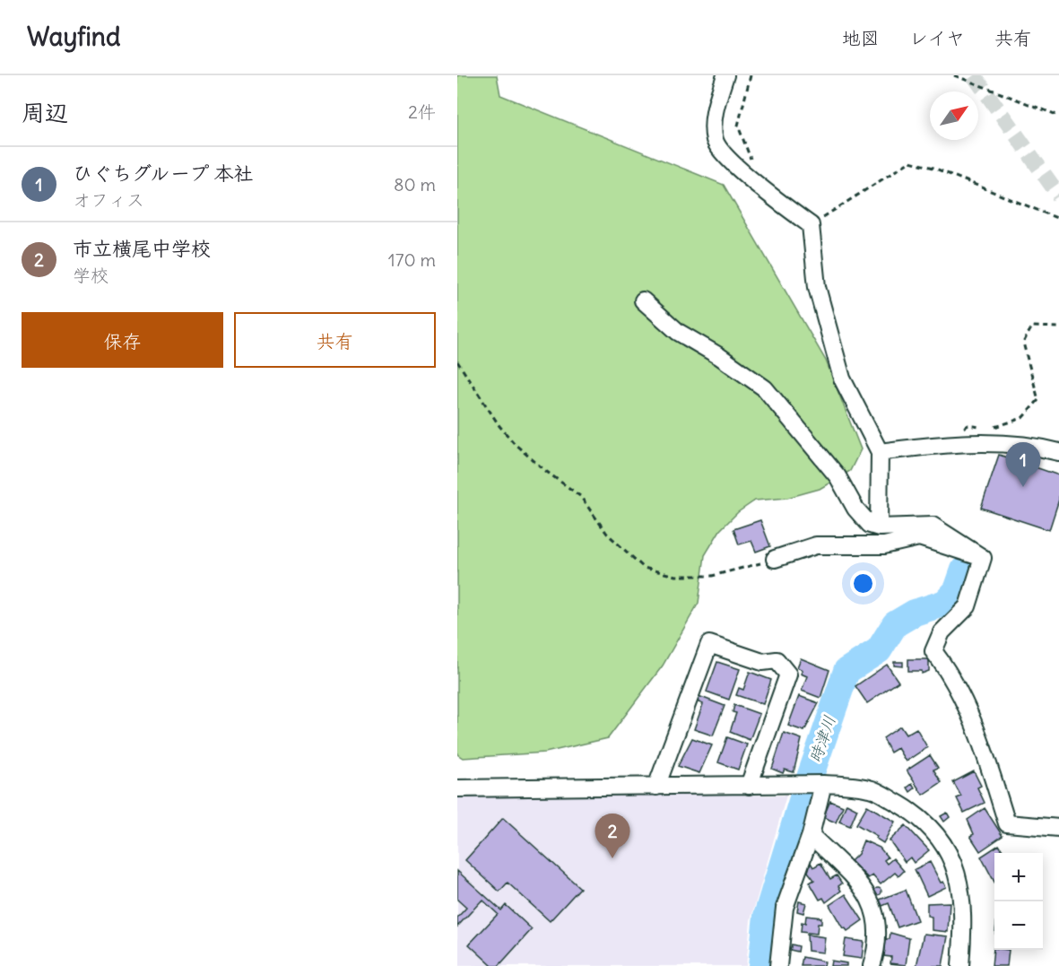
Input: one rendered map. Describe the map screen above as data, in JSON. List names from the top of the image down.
{
  "water": ["時津川"],
  "north": "top right",
  "page": {
    "header": "Wayfind",
    "nav": ["地図", "レイヤ", "共有"],
    "heading": ["周辺", "2件"],
    "list": [
      {
        "mark": "1",
        "name": "ひぐちグループ 本社",
        "note": "オフィス",
        "value": "80 m"
      },
      {
        "mark": "2",
        "name": "市立横尾中学校",
        "note": "学校",
        "value": "170 m"
      }
    ],
    "buttons": ["保存", "共有"],
    "pins": ["1", "2"],
    "map_buttons": ["+", "−"]
  }
}
